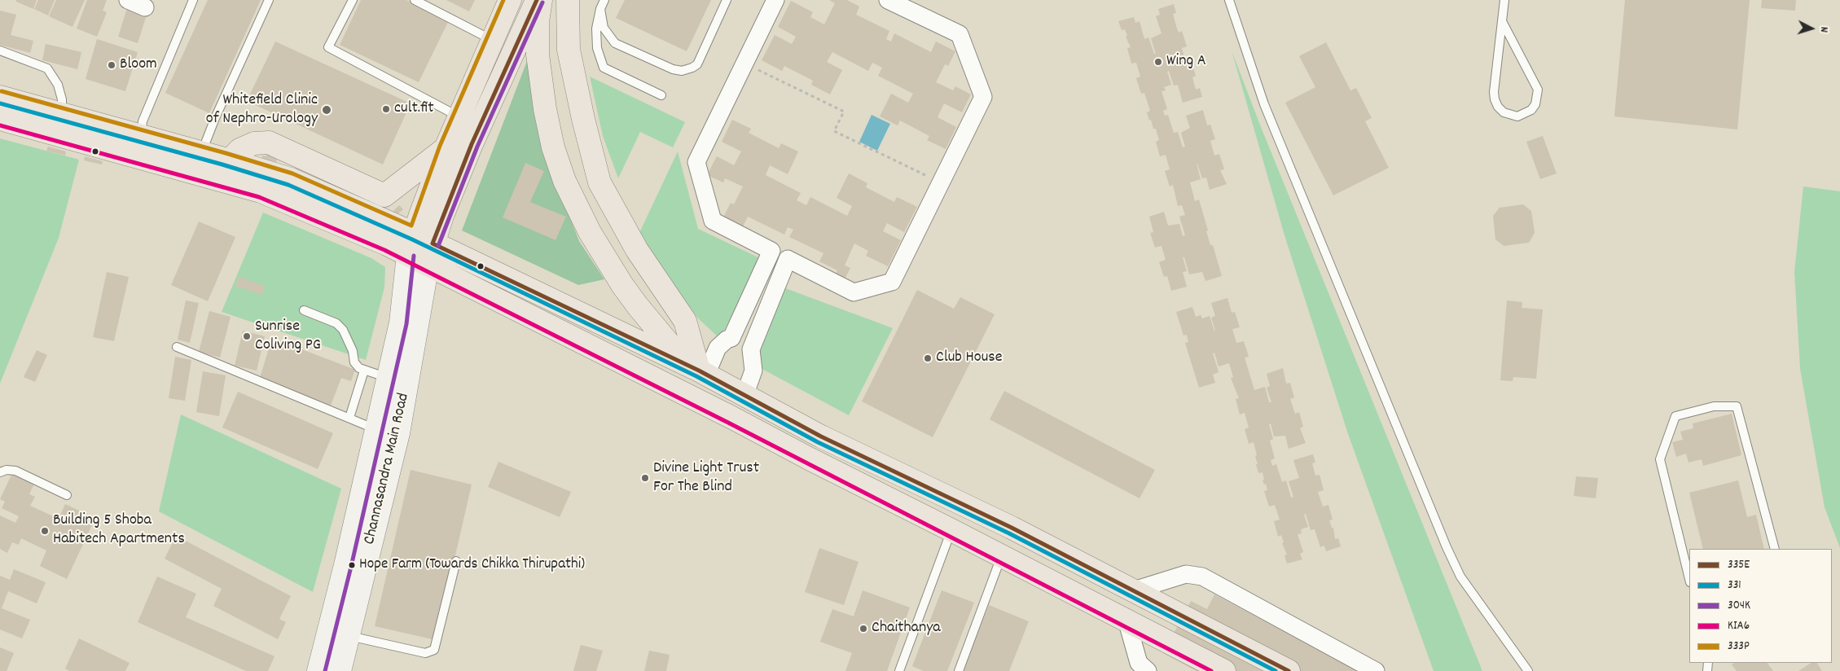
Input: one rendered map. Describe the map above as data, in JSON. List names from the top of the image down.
{
  "streets": {
    "main road": ["Channasandra Main Road"]
  },
  "places": [
    "Wing A",
    "Bloom",
    "cult.fit",
    "Whitefield Clinic of Nephro-Urology",
    "Sunrise Coliving PG",
    "Club House",
    "Divine Light Trust For The Blind",
    "Building 5 Shoba Habitech Apartments",
    "Hope Farm (Towards Chikka Thirupathi)",
    "Chaithanya"
  ],
  "lines": [
    "transit line 335E",
    "transit line 333P",
    "transit line 304K",
    "transit line 331",
    "transit line KIA6"
  ],
  "legend": [
    "335E",
    "331",
    "304K",
    "KIA6",
    "333P"
  ],
  "north": "right"
}
